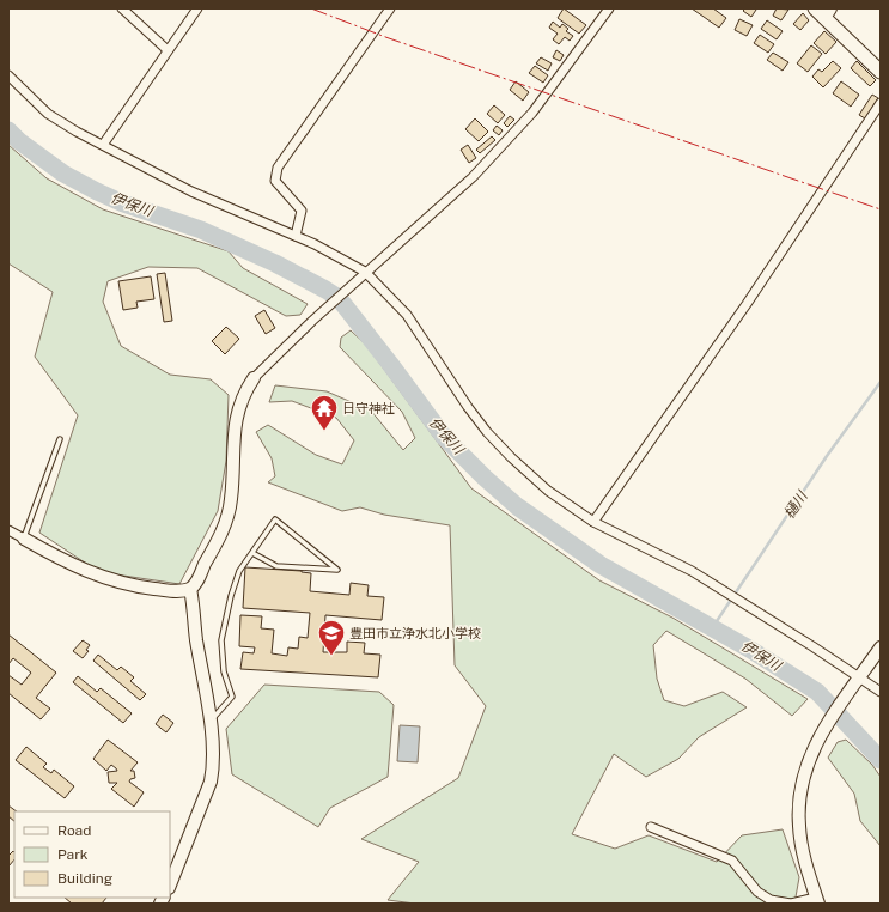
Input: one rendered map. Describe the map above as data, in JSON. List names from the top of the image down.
{
  "water": ["伊保川", "樋川"],
  "places": {
    "temple": ["日守神社"],
    "school or university": ["豊田市立浄水北小学校"]
  },
  "legend": ["Road", "Park", "Building"]
}
